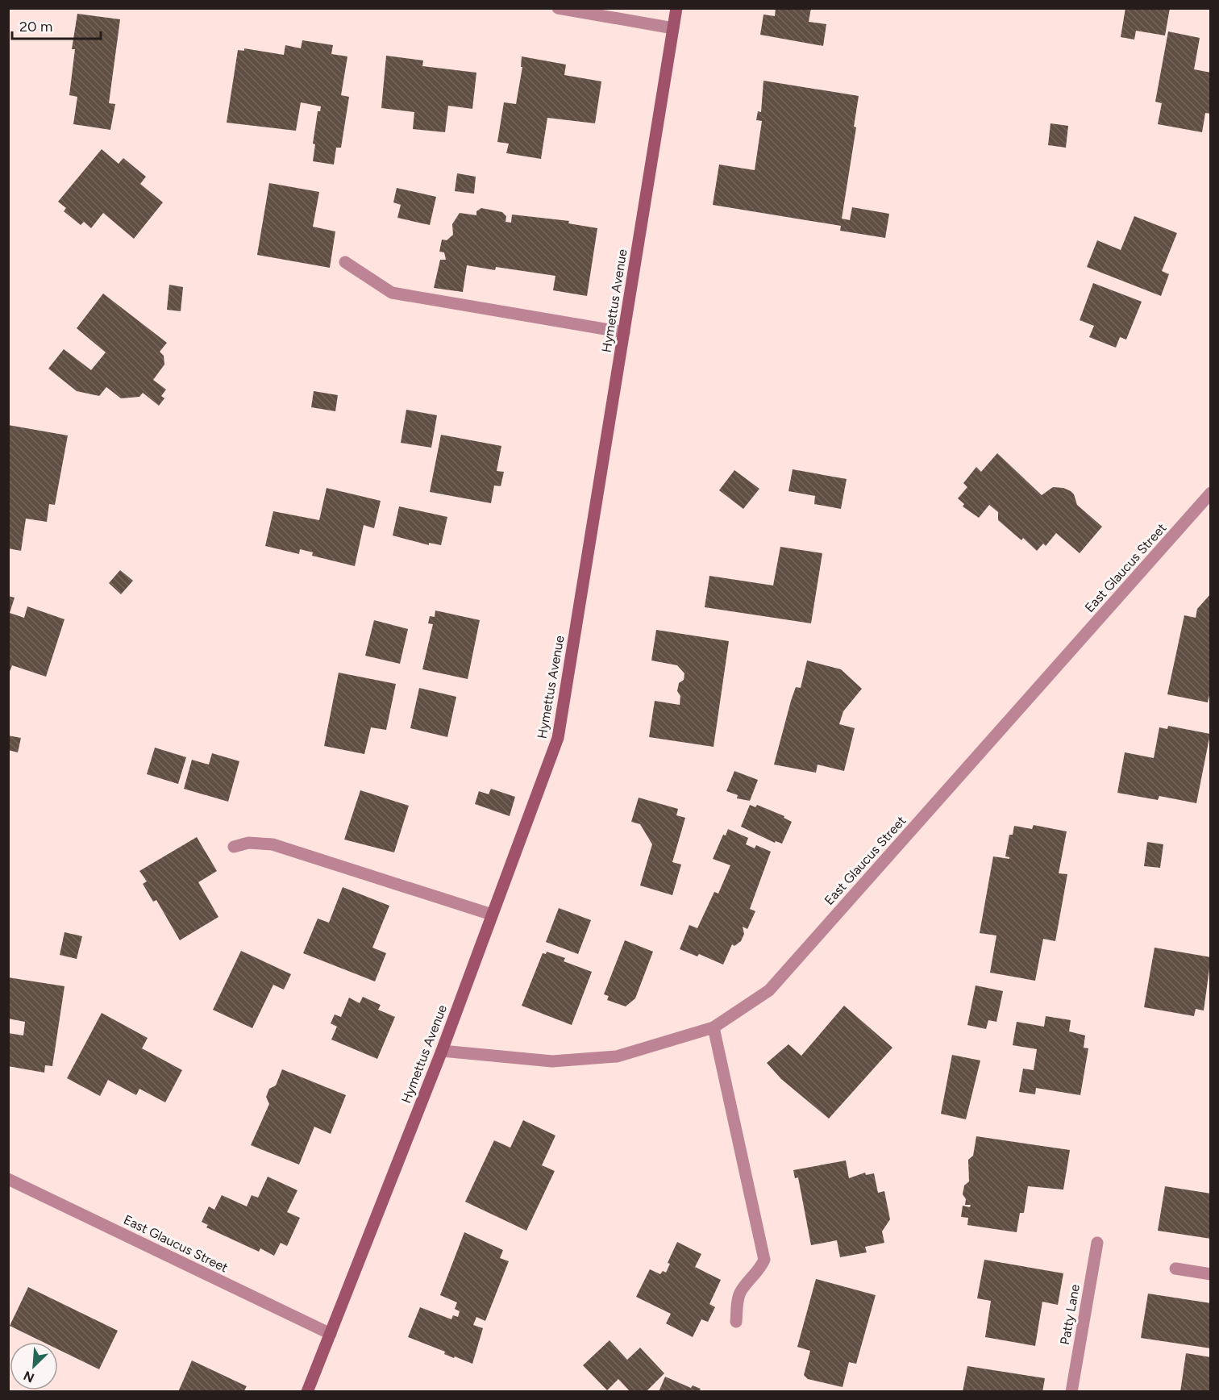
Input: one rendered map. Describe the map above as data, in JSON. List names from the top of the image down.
{
  "streets": {
    "street": ["Hymettus Avenue", "East Glaucus Street", "Patty Lane"]
  },
  "crossings": [
    ["Hymettus Avenue", "East Glaucus Street"]
  ],
  "scale_bar": "20 m",
  "north": "bottom left"
}
